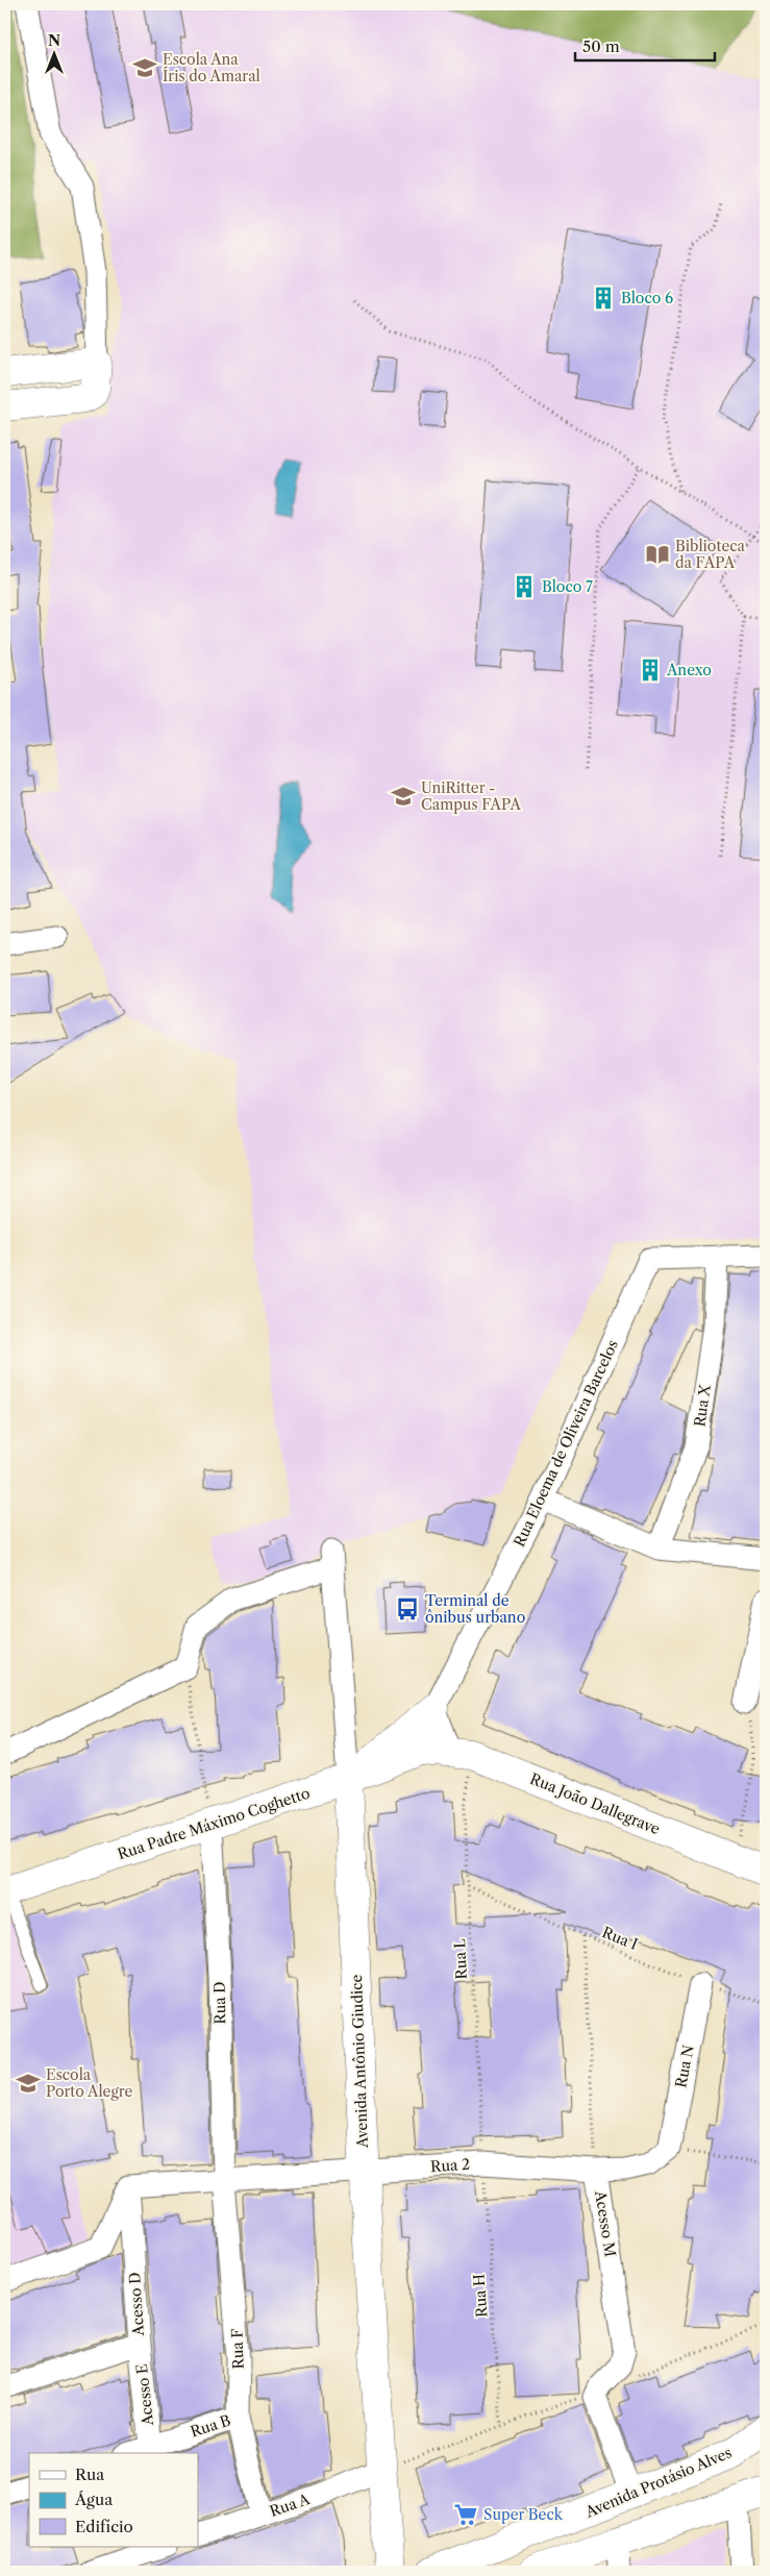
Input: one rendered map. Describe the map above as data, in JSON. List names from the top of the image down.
{
  "streets": {
    "street": [
      "Rua X",
      "Rua Eloema de Oliveira Barcelos",
      "Rua João Dallegrave",
      "Rua Padre Máximo Coghetto",
      "Rua D",
      "Avenida Antônio Giudice",
      "Rua N",
      "Rua 2",
      "Acesso M",
      "Acesso D",
      "Rua F",
      "Acesso E",
      "Rua B",
      "Avenida Protásio Alves",
      "Rua A"
    ],
    "path": ["Rua I", "Rua L", "Rua H"]
  },
  "crossings": [
    ["Rua X", "Rua Eloema de Oliveira Barcelos"],
    ["Rua Eloema de Oliveira Barcelos", "Rua João Dallegrave"],
    ["Rua Eloema de Oliveira Barcelos", "Rua Padre Máximo Coghetto"],
    ["Rua João Dallegrave", "Rua Padre Máximo Coghetto"],
    ["Rua João Dallegrave", "Rua L"],
    ["Rua Padre Máximo Coghetto", "Rua D"],
    ["Rua Padre Máximo Coghetto", "Avenida Antônio Giudice"],
    ["Rua I", "Rua L"],
    ["Rua I", "Rua N"],
    ["Rua I", "Acesso M"],
    ["Rua L", "Rua 2"],
    ["Rua L", "Rua H"],
    ["Rua D", "Rua 2"],
    ["Rua D", "Rua F"],
    ["Avenida Antônio Giudice", "Rua 2"],
    ["Avenida Antônio Giudice", "Rua A"],
    ["Rua N", "Rua 2"],
    ["Rua 2", "Acesso M"],
    ["Rua 2", "Rua H"],
    ["Rua 2", "Acesso D"],
    ["Rua 2", "Rua F"],
    ["Acesso M", "Avenida Protásio Alves"],
    ["Acesso D", "Acesso E"],
    ["Rua F", "Rua B"],
    ["Rua F", "Rua A"],
    ["Acesso E", "Rua B"]
  ],
  "places": {
    "school or university": ["Escola Ana Íris do Amaral", "UniRitter - Campus FAPA", "Escola Porto Alegre"],
    "building": ["Bloco 6", "Bloco 7", "Anexo"],
    "library": ["Biblioteca da FAPA"],
    "bus stop": ["Terminal de ônibus urbano"],
    "supermarket": ["Super Beck"]
  },
  "legend": ["Rua", "Água", "Edifício"],
  "scale_bar": "50 m",
  "north": "top"
}
